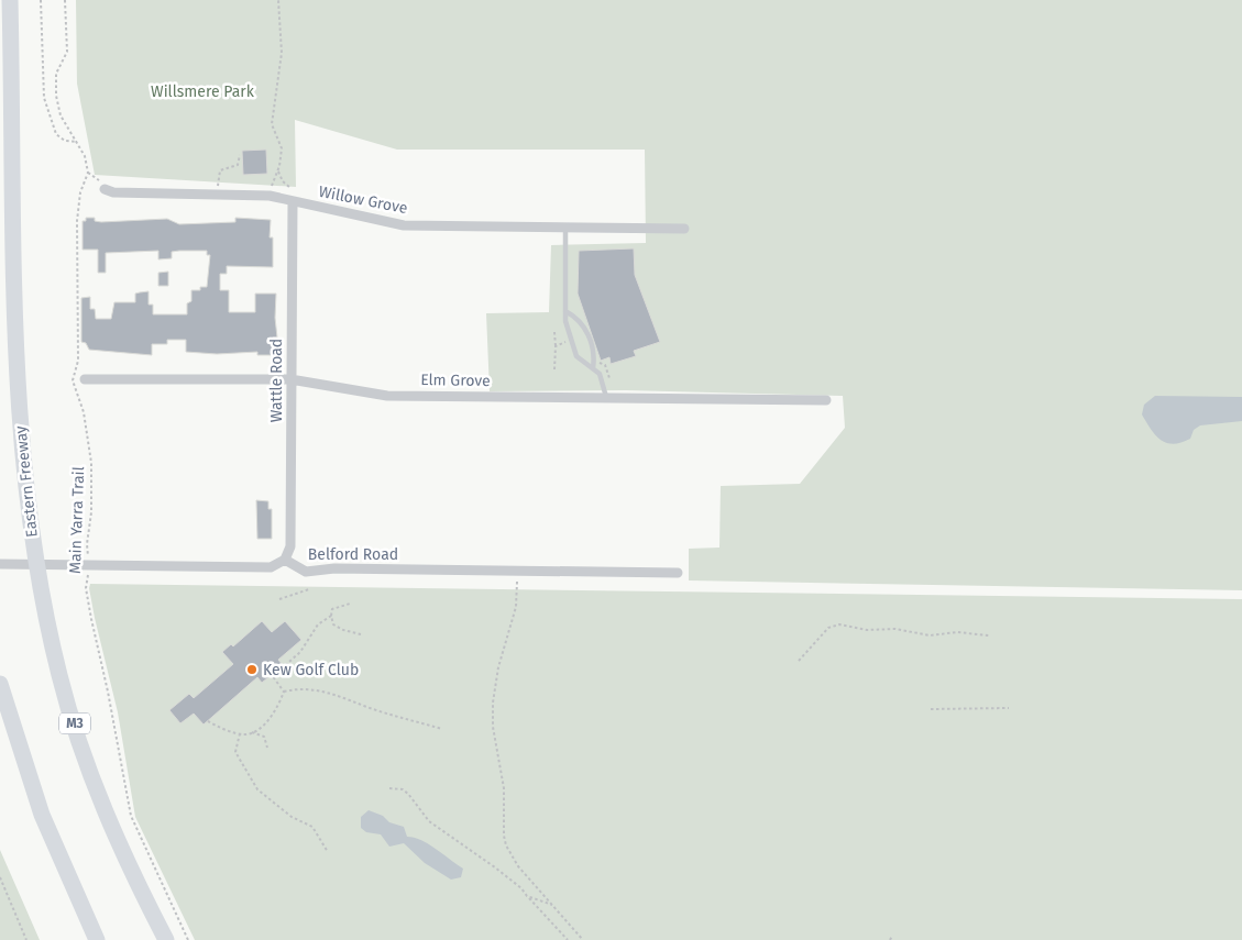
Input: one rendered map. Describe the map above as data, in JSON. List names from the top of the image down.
{
  "streets": {
    "highway": ["Eastern Freeway", "M3"],
    "street": [
      "Willow Grove",
      "Wattle Road",
      "Elm Grove",
      "Belford Road"
    ],
    "path": ["Main Yarra Trail"]
  },
  "crossings": [
    ["Willow Grove", "Wattle Road"],
    ["Wattle Road", "Elm Grove"],
    ["Wattle Road", "Belford Road"],
    ["Main Yarra Trail", "Belford Road"]
  ],
  "parks": ["Willsmere Park"],
  "places": ["Kew Golf Club"]
}
